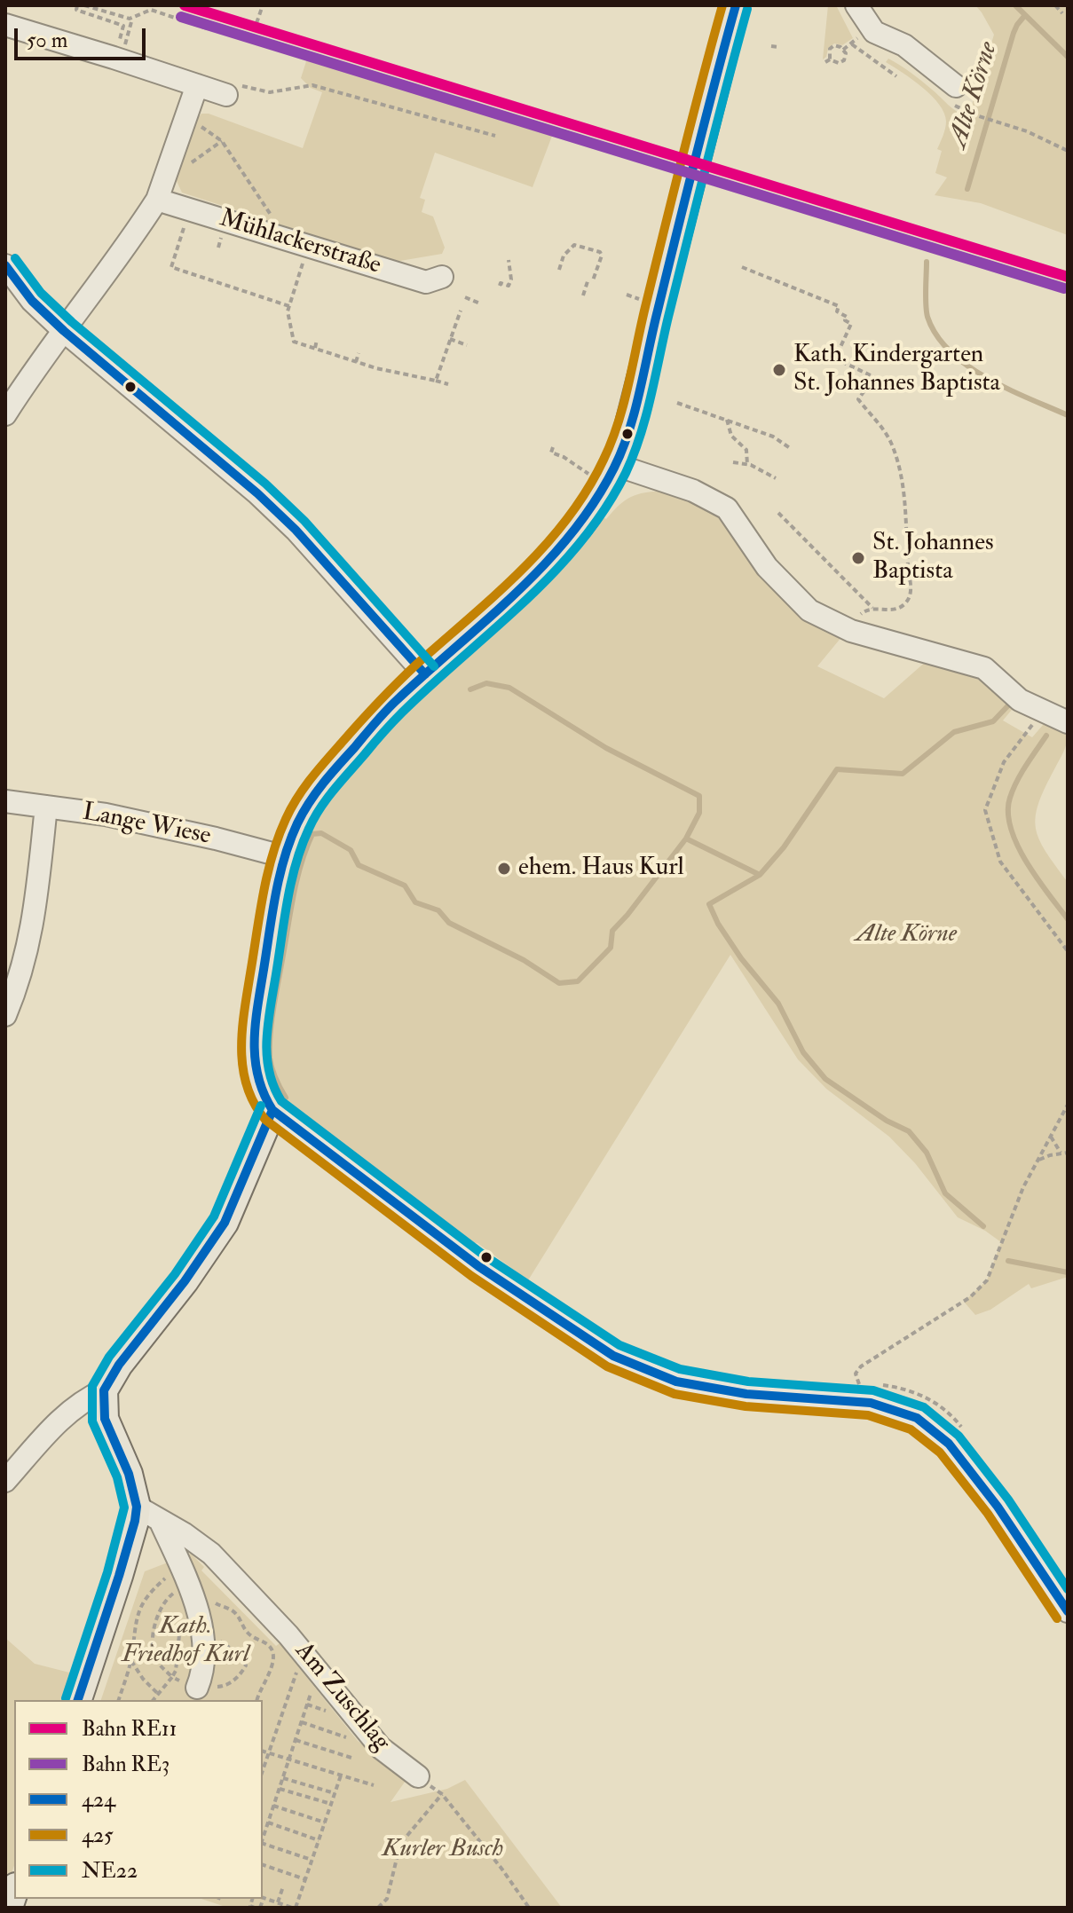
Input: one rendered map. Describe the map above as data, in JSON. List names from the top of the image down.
{
  "streets": {
    "street": ["Mühlackerstraße", "Lange Wiese", "Am Zuschlag"]
  },
  "water": ["Alte Körne"],
  "parks": ["Alte Körne", "Kath. Friedhof Kurl", "Kurler Busch"],
  "places": ["Kath. Kindergarten St. Johannes Baptista", "St. Johannes Baptista", "ehem. Haus Kurl"],
  "lines": [
    "rail line RE11",
    "transit line 424",
    "transit line 425",
    "transit line NE22",
    "rail line RE3"
  ],
  "legend": [
    "Bahn RE11",
    "Bahn RE3",
    "424",
    "425",
    "NE22"
  ],
  "scale_bar": "50 m"
}
